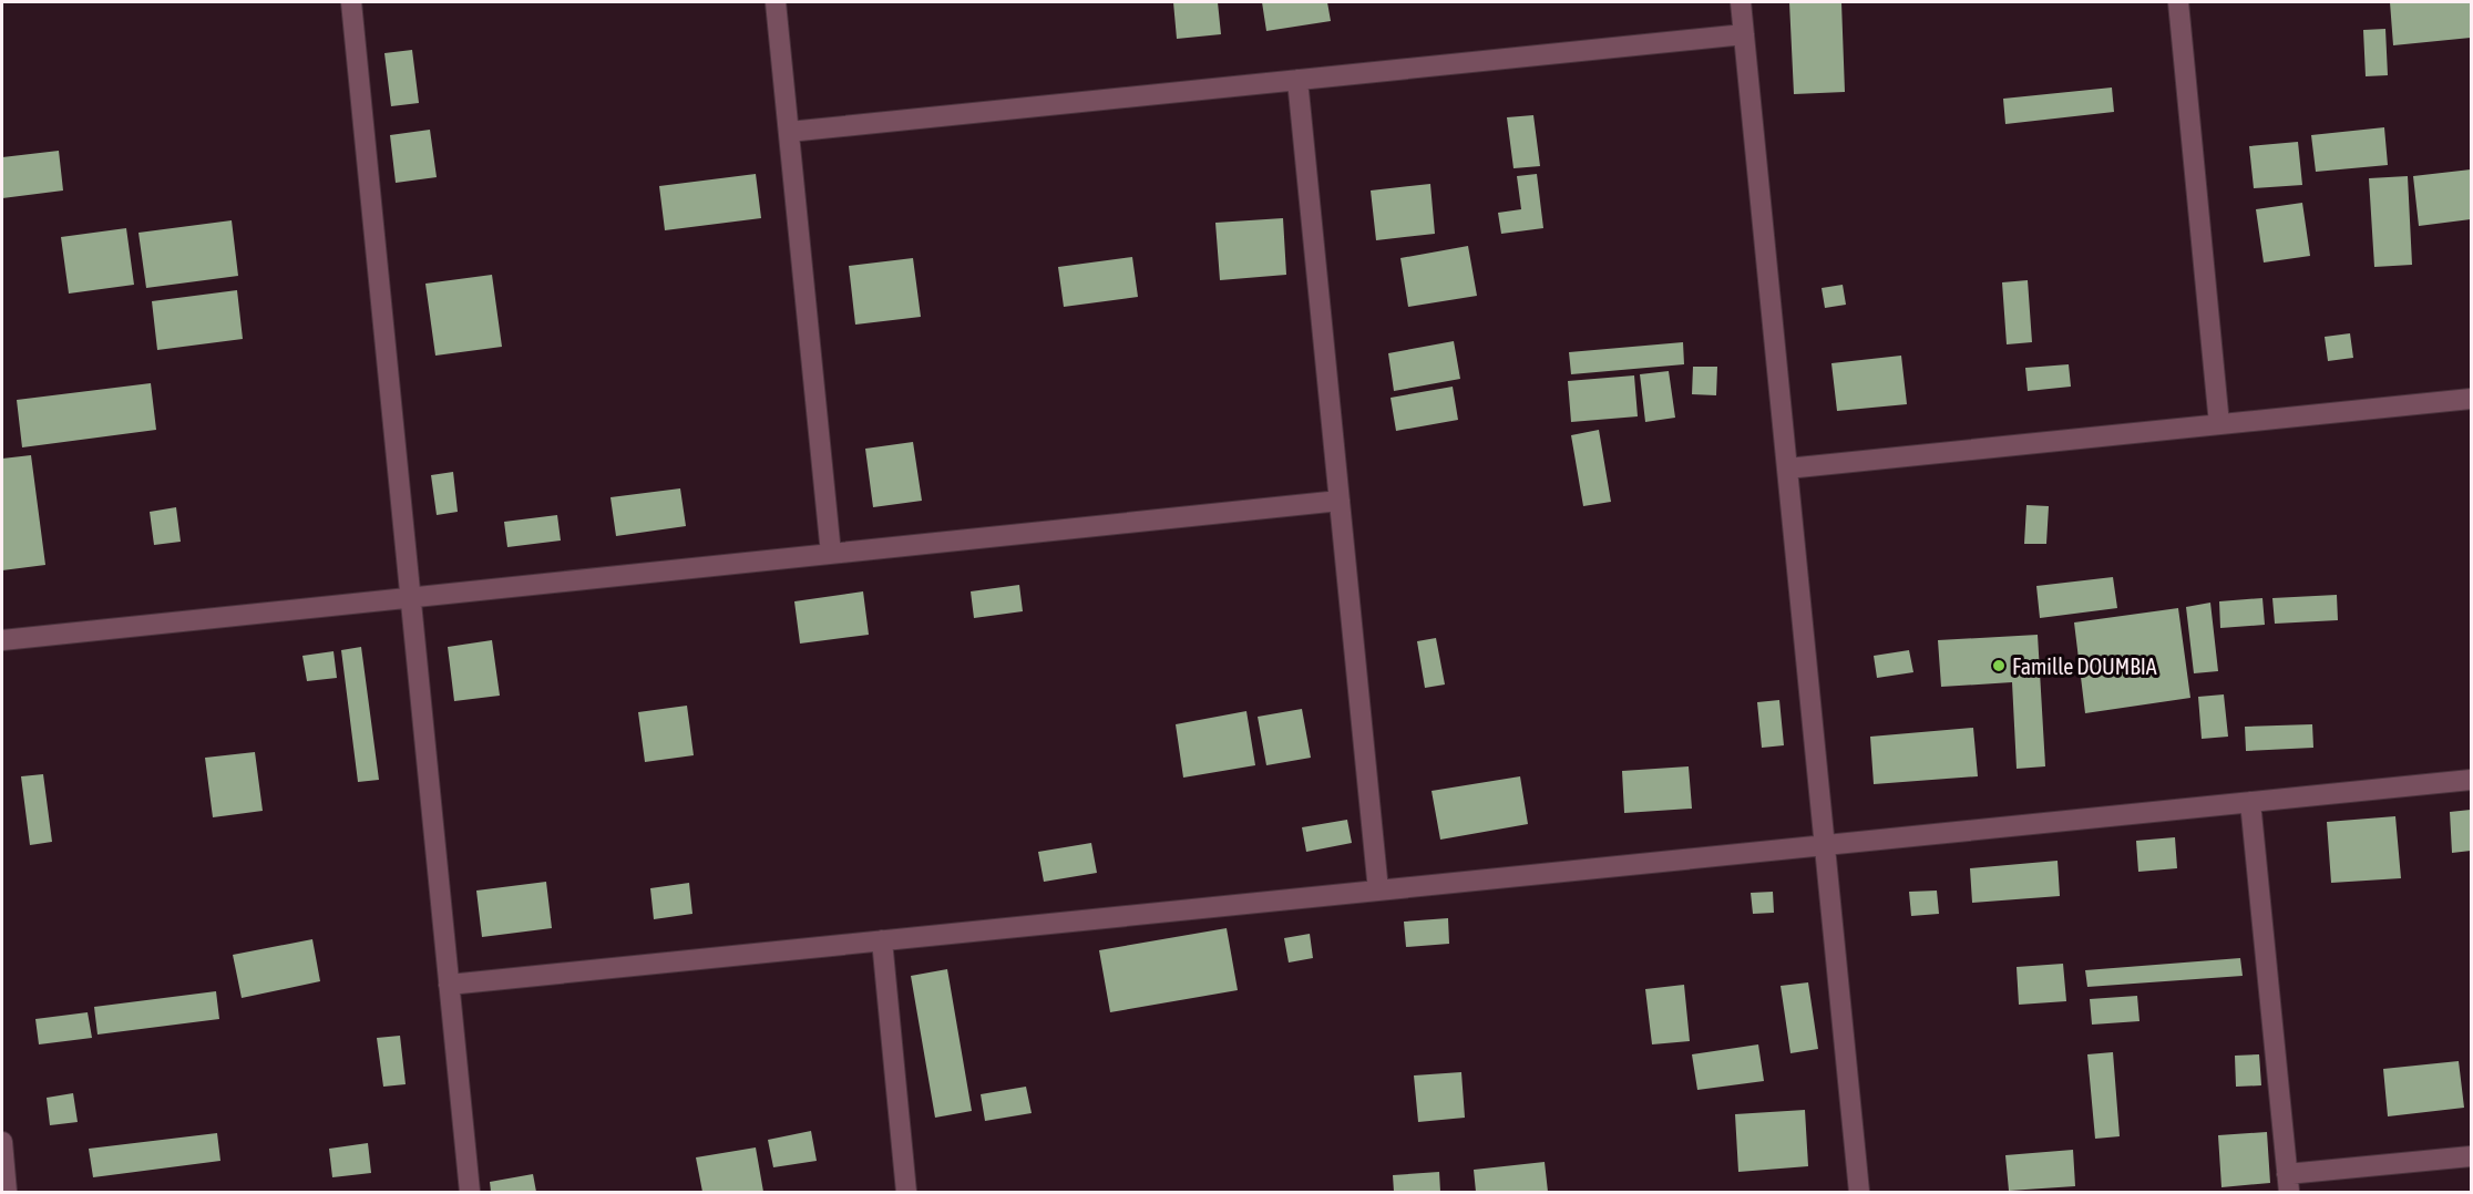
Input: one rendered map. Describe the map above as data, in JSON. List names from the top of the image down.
{
  "places": ["Famille DOUMBIA"]
}
